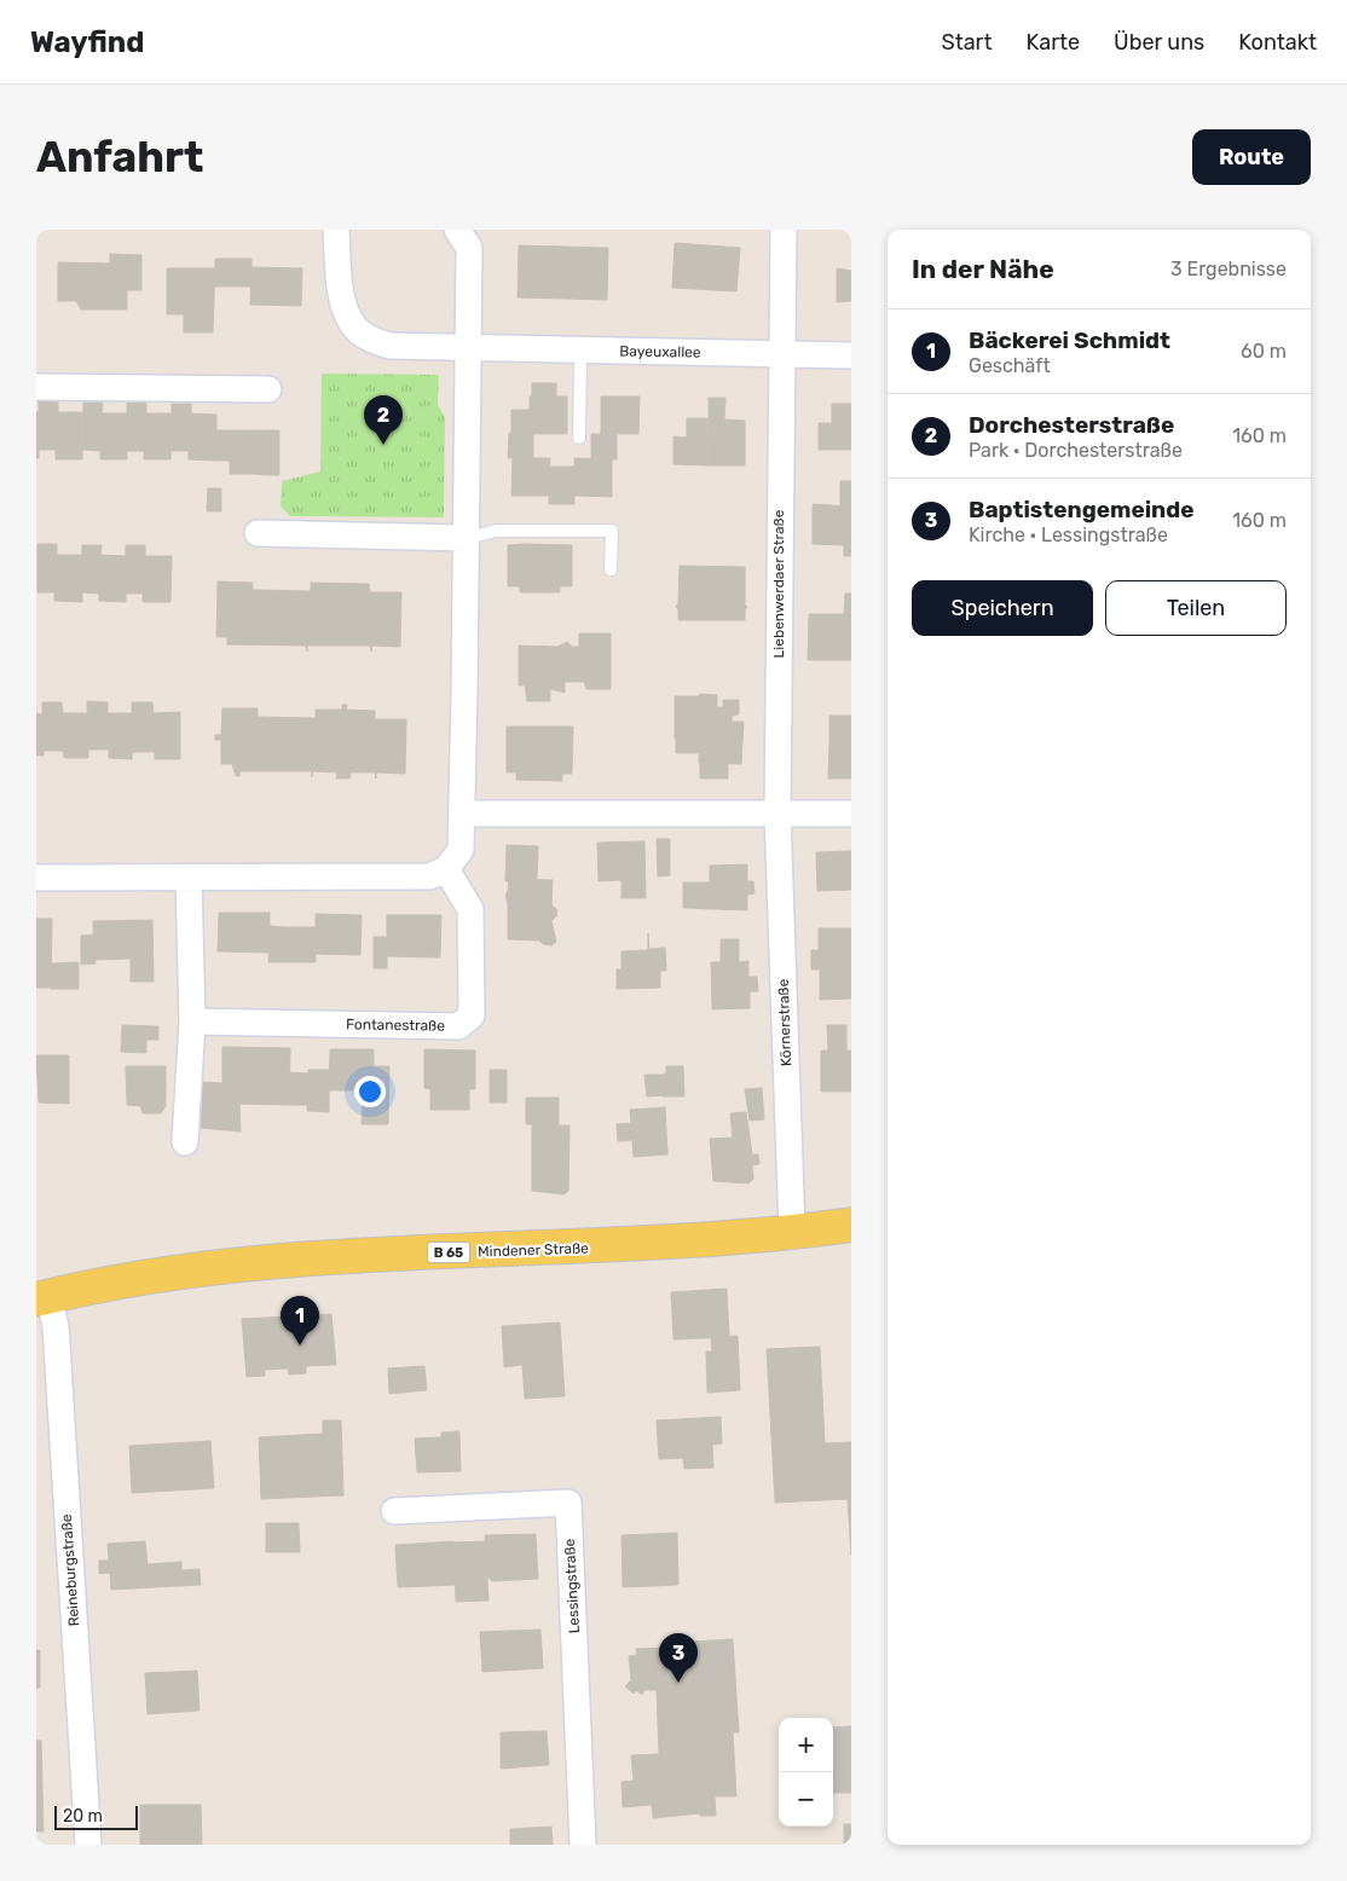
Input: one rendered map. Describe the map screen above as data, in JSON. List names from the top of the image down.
{
  "streets": {
    "main road": ["Mindener Straße", "B 65"],
    "street": [
      "Bayeuxallee",
      "Liebenwerdaer Straße",
      "Körnerstraße",
      "Fontanestraße",
      "Reineburgstraße",
      "Lessingstraße"
    ]
  },
  "crossings": [
    ["Bayeuxallee", "Liebenwerdaer Straße"],
    ["Liebenwerdaer Straße", "Körnerstraße"],
    ["Körnerstraße", "Mindener Straße"],
    ["Mindener Straße", "Reineburgstraße"]
  ],
  "scale_bar": "20 m",
  "page": {
    "header": "Wayfind",
    "nav": [
      "Start",
      "Karte",
      "Über uns",
      "Kontakt"
    ],
    "buttons": [
      "Route",
      ["Speichern", "Teilen"]
    ],
    "title": "Anfahrt",
    "heading": ["In der Nähe", "3 Ergebnisse"],
    "list": [
      {
        "mark": "1",
        "name": "Bäckerei Schmidt",
        "note": "Geschäft",
        "value": "60 m"
      },
      {
        "mark": "2",
        "name": "Dorchesterstraße",
        "note": "Park · Dorchesterstraße",
        "value": "160 m"
      },
      {
        "mark": "3",
        "name": "Baptistengemeinde",
        "note": "Kirche · Lessingstraße",
        "value": "160 m"
      }
    ],
    "pins": ["2", "1", "3"],
    "map_buttons": ["+", "−"],
    "scale": "20 m"
  }
}
